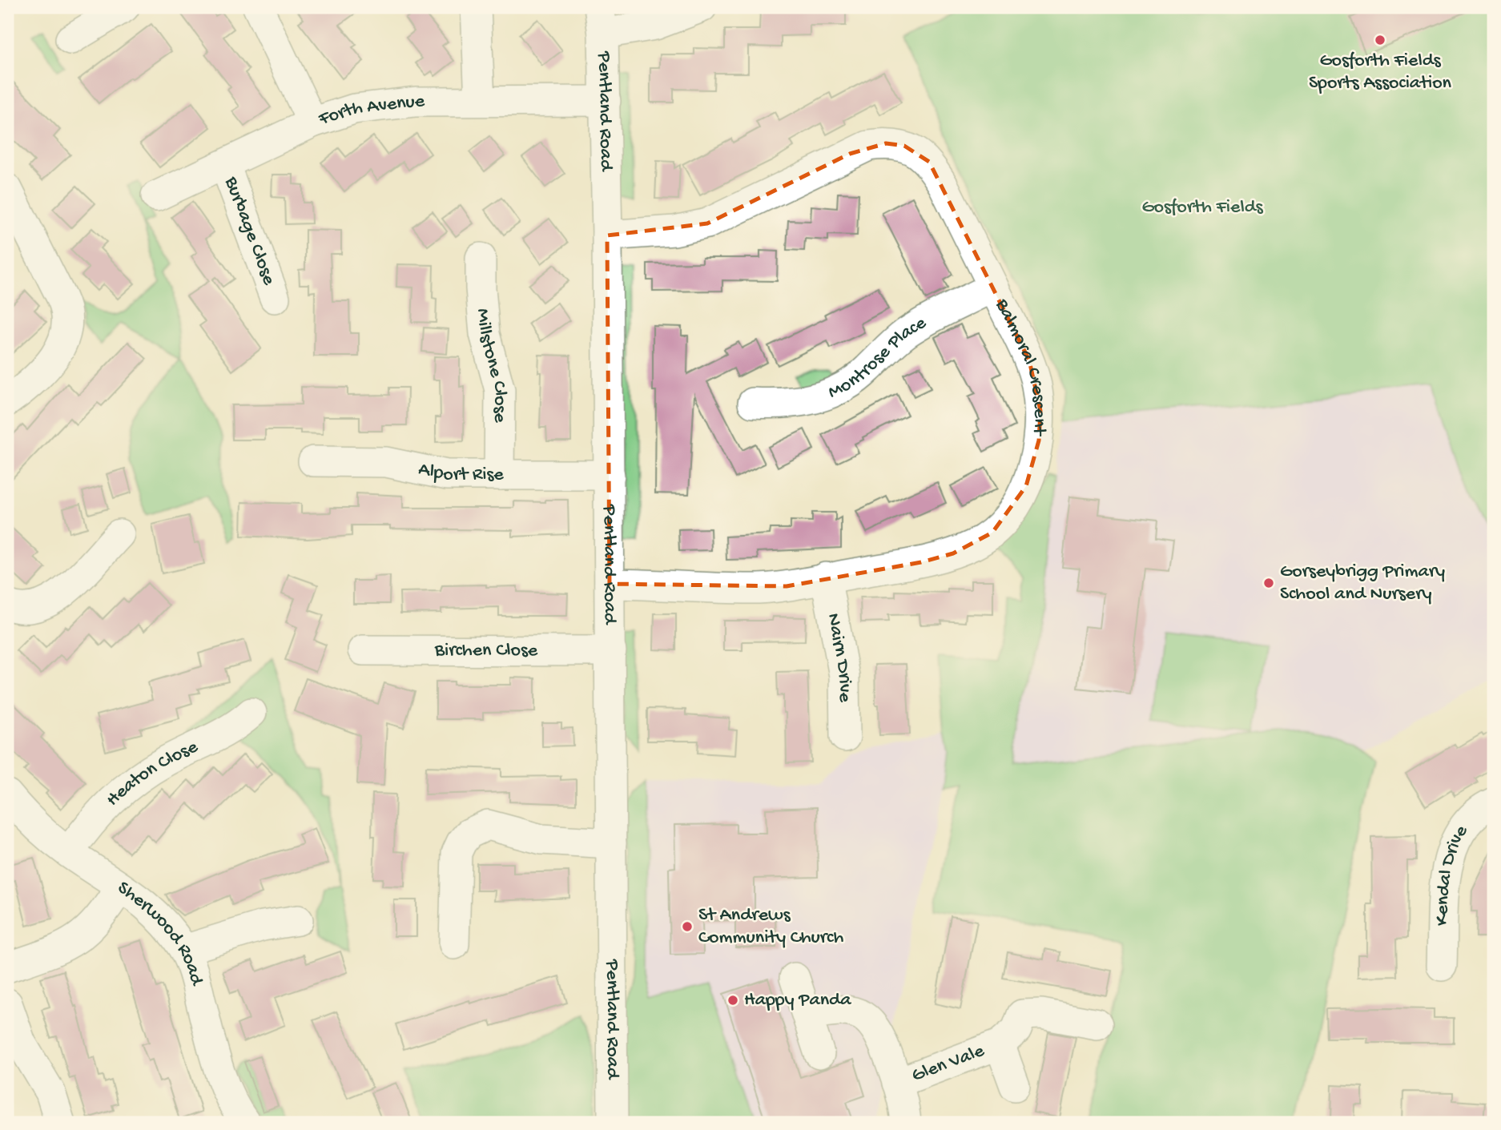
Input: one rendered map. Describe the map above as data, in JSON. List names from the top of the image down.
{
  "streets": {
    "street": [
      "Pentland Road",
      "Forth Avenue",
      "Burbage Close",
      "Montrose Place",
      "Millstone Close",
      "Balmoral Crescent",
      "Alport Rise",
      "Birchen Close",
      "Nairn Drive",
      "Heaton Close",
      "Kendal Drive",
      "Sherwood Road",
      "Glen Vale"
    ]
  },
  "crossings": [
    ["Pentland Road", "Forth Avenue"],
    ["Pentland Road", "Balmoral Crescent"],
    ["Pentland Road", "Alport Rise"],
    ["Pentland Road", "Birchen Close"],
    ["Forth Avenue", "Burbage Close"],
    ["Montrose Place", "Balmoral Crescent"],
    ["Millstone Close", "Alport Rise"],
    ["Balmoral Crescent", "Nairn Drive"],
    ["Heaton Close", "Sherwood Road"]
  ],
  "parks": ["Gosforth Fields"],
  "places": [
    "Gosforth Fields Sports Association",
    "Gorseybrigg Primary School and Nursery",
    "St Andrews Community Church",
    "Happy Panda"
  ]
}
